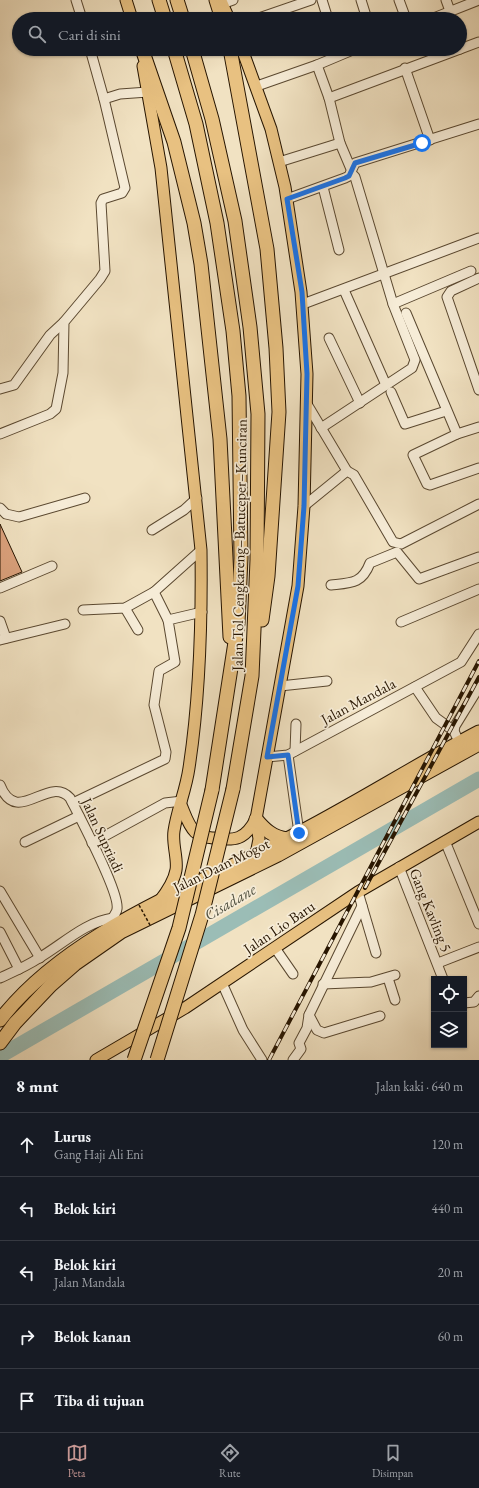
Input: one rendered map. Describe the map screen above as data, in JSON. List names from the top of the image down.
{
  "streets": {
    "highway": ["Jalan Tol Cengkareng–Batuceper–Kunciran", "Jalan Daan Mogot"],
    "main road": ["Jalan Lio Baru"],
    "street": ["Jalan Mandala", "Jalan Supriadi", "Gang Kavling 5"]
  },
  "crossings": [
    ["Jalan Supriadi", "Jalan Daan Mogot"],
    ["Gang Kavling 5", "Jalan Lio Baru"]
  ],
  "water": ["Cisadane"],
  "page": {
    "search": "Cari di sini",
    "heading": ["8 mnt", "Jalan kaki · 640 m"],
    "list": [
      ["Lurus", "Gang Haji Ali Eni", "120 m"],
      ["Belok kiri", "440 m"],
      ["Belok kiri", "Jalan Mandala", "20 m"],
      ["Belok kanan", "60 m"],
      "Tiba di tujuan"
    ],
    "nav": ["Peta", "Rute", "Disimpan"]
  }
}
